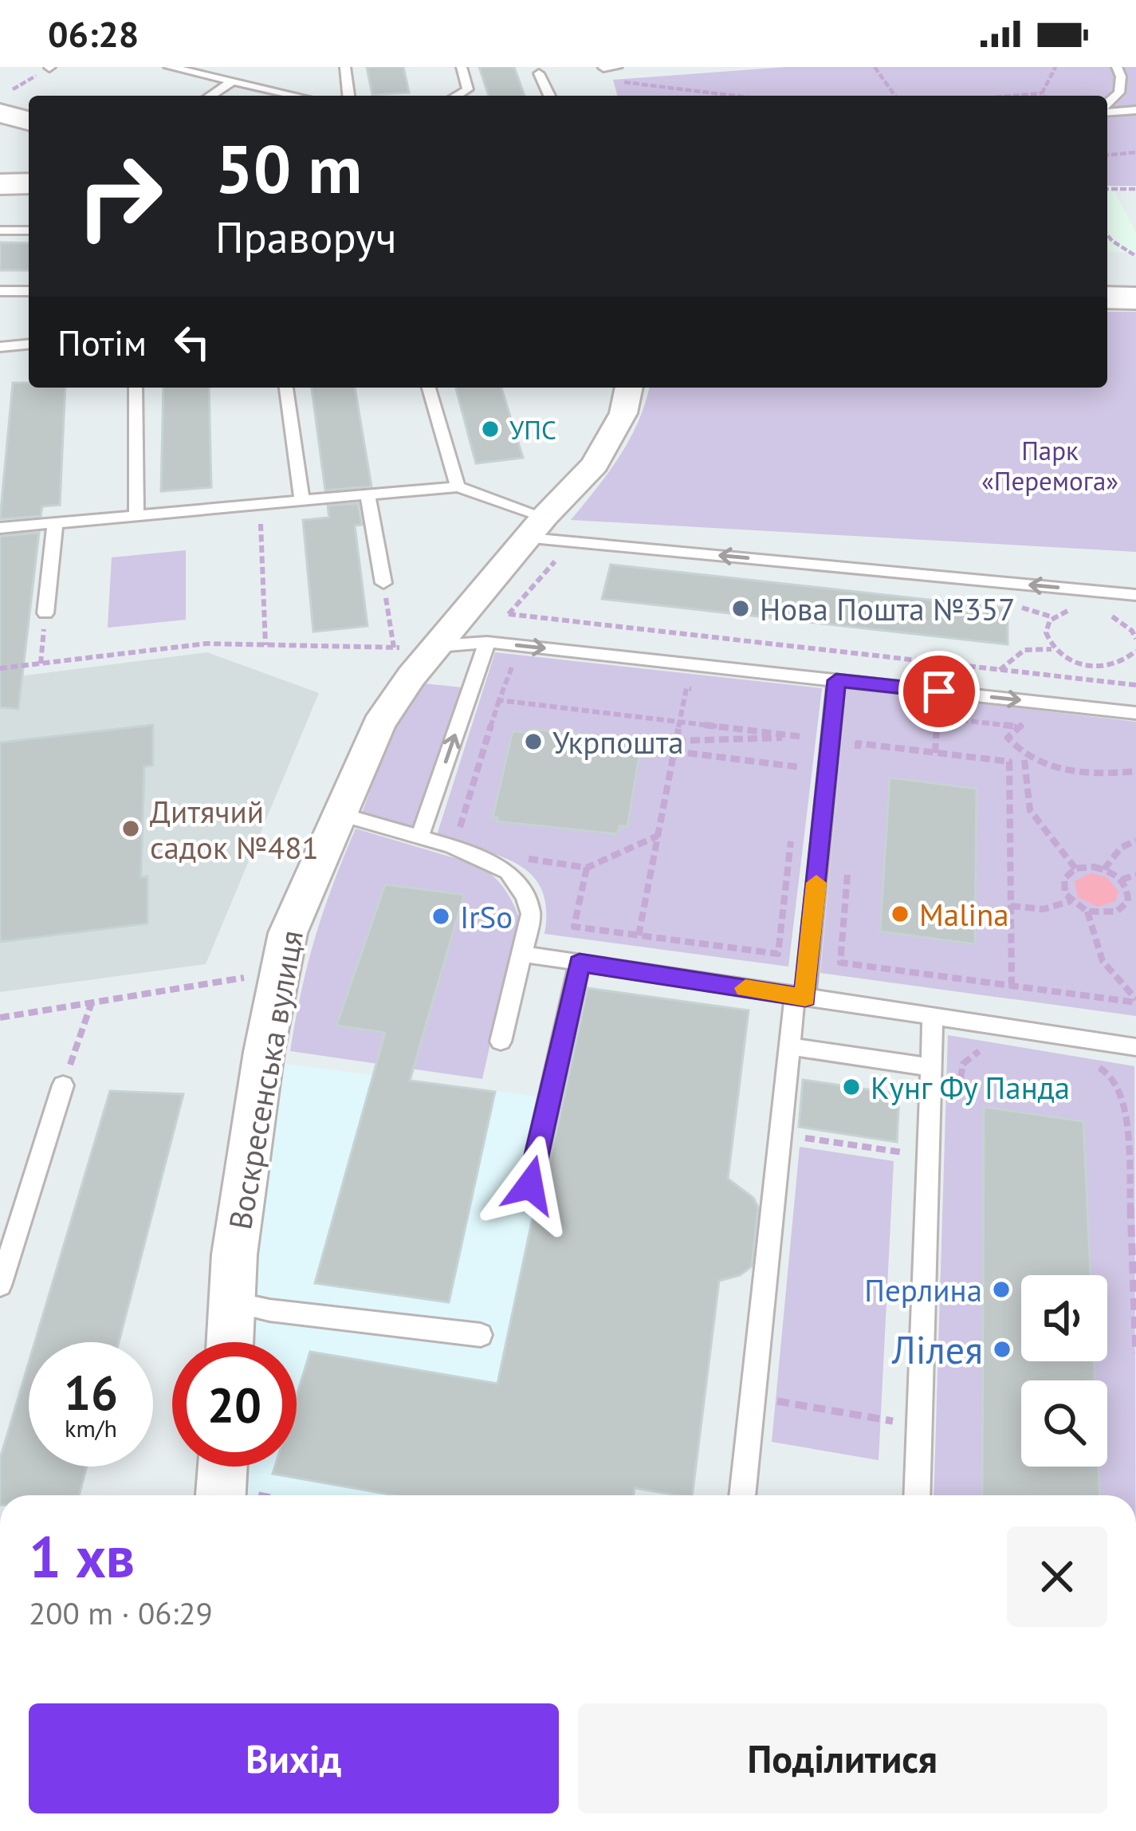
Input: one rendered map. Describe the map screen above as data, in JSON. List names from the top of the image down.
{
  "streets": {
    "street": ["Воскресенська вулиця"]
  },
  "parks": ["Парк «Перемога»"],
  "places": [
    "УПС",
    "Нова Пошта №357",
    "Укрпошта",
    "Дитячий садок №481",
    "Malina",
    "IrSo",
    "Кунг Фу Панда",
    "Перлина",
    "Лілея"
  ],
  "page": {
    "status": "06:28",
    "turn": ["50 m", "Праворуч"],
    "then": "Потім",
    "speed": "16 km/h",
    "limit": "20",
    "heading": ["1 хв", "200 m · 06:29"],
    "buttons": ["Вихід", "Поділитися"]
  }
}
